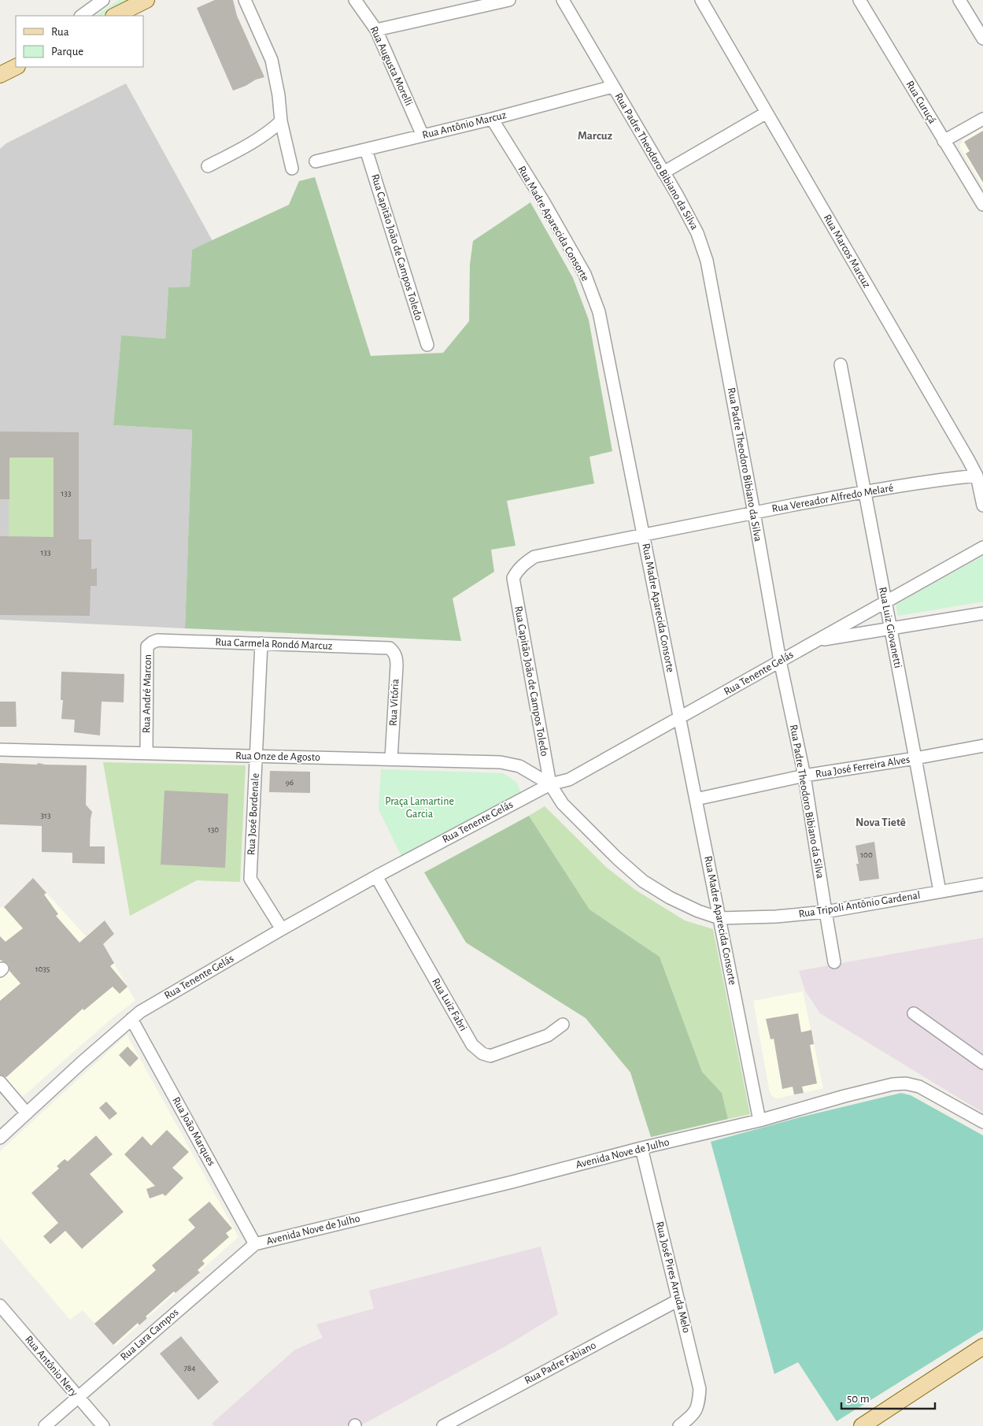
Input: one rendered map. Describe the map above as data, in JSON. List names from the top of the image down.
{
  "streets": {
    "street": [
      "Rua Augusta Morelli",
      "Rua Curuçá",
      "Rua Antônio Marcuz",
      "Rua Padre Theodoro Bibiano da Silva",
      "Rua Madre Aparecida Consorte",
      "Rua Capitão João de Campos Toledo",
      "Rua Marcos Marcuz",
      "Rua Vereador Alfredo Melaré",
      "Rua Luiz Giovanetti",
      "Rua Carmela Rondó Marcuz",
      "Rua Tenente Gelás",
      "Rua André Marcon",
      "Rua Vitória",
      "Rua Onze de Agosto",
      "Rua José Ferreira Alves",
      "Rua José Bordenale",
      "Rua Tripoli Antônio Gardenal",
      "Rua Luiz Fabri",
      "Rua João Marques",
      "Avenida Nove de Julho",
      "Rua José Pires Arruda Melo",
      "Rua Lara Campos",
      "Rua Padre Fabiano",
      "Rua Antônio Nery"
    ]
  },
  "crossings": [
    ["Rua Augusta Morelli", "Rua Antônio Marcuz"],
    ["Rua Antônio Marcuz", "Rua Padre Theodoro Bibiano da Silva"],
    ["Rua Antônio Marcuz", "Rua Madre Aparecida Consorte"],
    ["Rua Antônio Marcuz", "Rua Capitão João de Campos Toledo"],
    ["Rua Padre Theodoro Bibiano da Silva", "Rua Vereador Alfredo Melaré"],
    ["Rua Padre Theodoro Bibiano da Silva", "Rua Tenente Gelás"],
    ["Rua Padre Theodoro Bibiano da Silva", "Rua José Ferreira Alves"],
    ["Rua Padre Theodoro Bibiano da Silva", "Rua Tripoli Antônio Gardenal"],
    ["Rua Madre Aparecida Consorte", "Rua Vereador Alfredo Melaré"],
    ["Rua Madre Aparecida Consorte", "Rua Tenente Gelás"],
    ["Rua Madre Aparecida Consorte", "Rua José Ferreira Alves"],
    ["Rua Madre Aparecida Consorte", "Rua Tripoli Antônio Gardenal"],
    ["Rua Madre Aparecida Consorte", "Avenida Nove de Julho"],
    ["Rua Capitão João de Campos Toledo", "Rua Vereador Alfredo Melaré"],
    ["Rua Capitão João de Campos Toledo", "Rua Tenente Gelás"],
    ["Rua Capitão João de Campos Toledo", "Rua Onze de Agosto"],
    ["Rua Capitão João de Campos Toledo", "Rua Tripoli Antônio Gardenal"],
    ["Rua Marcos Marcuz", "Rua Vereador Alfredo Melaré"],
    ["Rua Vereador Alfredo Melaré", "Rua Luiz Giovanetti"],
    ["Rua Luiz Giovanetti", "Rua Tenente Gelás"],
    ["Rua Luiz Giovanetti", "Rua José Ferreira Alves"],
    ["Rua Luiz Giovanetti", "Rua Tripoli Antônio Gardenal"],
    ["Rua Carmela Rondó Marcuz", "Rua André Marcon"],
    ["Rua Carmela Rondó Marcuz", "Rua Vitória"],
    ["Rua Carmela Rondó Marcuz", "Rua José Bordenale"],
    ["Rua Tenente Gelás", "Rua Onze de Agosto"],
    ["Rua Tenente Gelás", "Rua José Bordenale"],
    ["Rua Tenente Gelás", "Rua Tripoli Antônio Gardenal"],
    ["Rua Tenente Gelás", "Rua Luiz Fabri"],
    ["Rua Tenente Gelás", "Rua João Marques"],
    ["Rua André Marcon", "Rua Onze de Agosto"],
    ["Rua Vitória", "Rua Onze de Agosto"],
    ["Rua Onze de Agosto", "Rua José Bordenale"],
    ["Rua Onze de Agosto", "Rua Tripoli Antônio Gardenal"],
    ["Rua João Marques", "Avenida Nove de Julho"],
    ["Rua João Marques", "Rua Lara Campos"],
    ["Avenida Nove de Julho", "Rua José Pires Arruda Melo"],
    ["Avenida Nove de Julho", "Rua Lara Campos"],
    ["Rua José Pires Arruda Melo", "Rua Padre Fabiano"],
    ["Rua Lara Campos", "Rua Antônio Nery"]
  ],
  "districts": ["Marcuz", "Nova Tietê"],
  "parks": ["Praça Lamartine Garcia"],
  "house_numbers": [
    "133",
    "133",
    "96",
    "313",
    "130",
    "100",
    "1035",
    "784"
  ],
  "legend": ["Rua", "Parque"],
  "scale_bar": "50 m"
}
